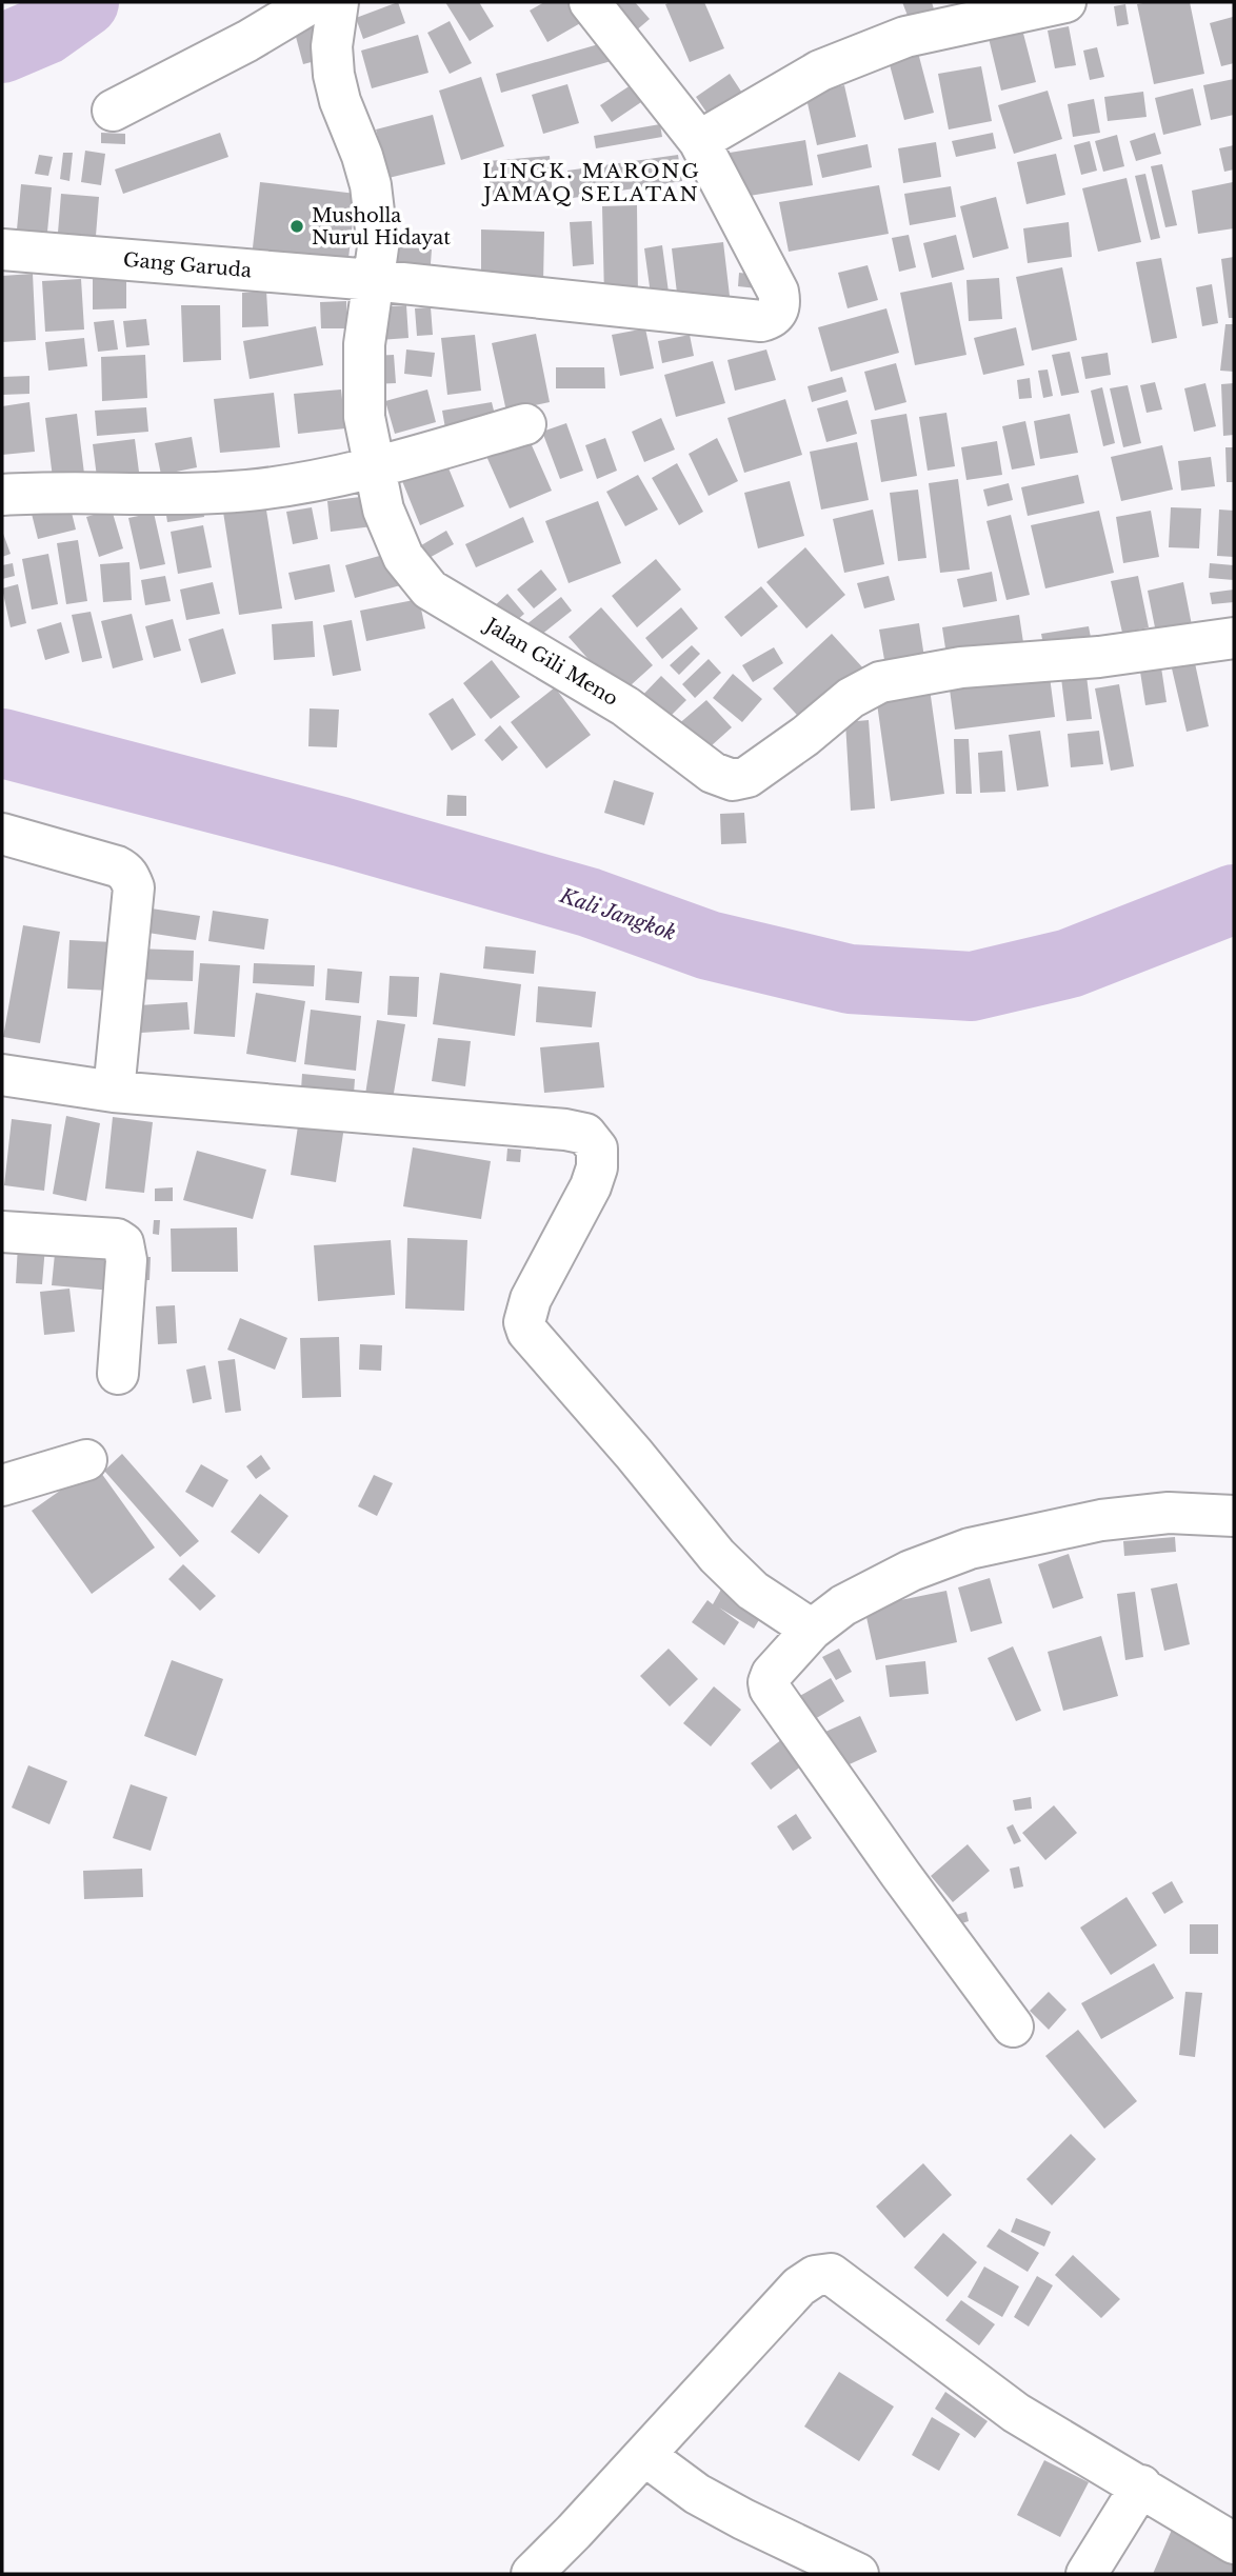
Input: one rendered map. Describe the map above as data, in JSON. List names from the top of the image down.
{
  "streets": {
    "street": ["Gang Garuda", "Jalan Gili Meno"]
  },
  "crossings": [
    ["Gang Garuda", "Jalan Gili Meno"]
  ],
  "districts": ["LINGK. MARONG JAMAQ SELATAN"],
  "water": ["Kali Jangkok"],
  "places": ["Musholla Nurul Hidayat"]
}
